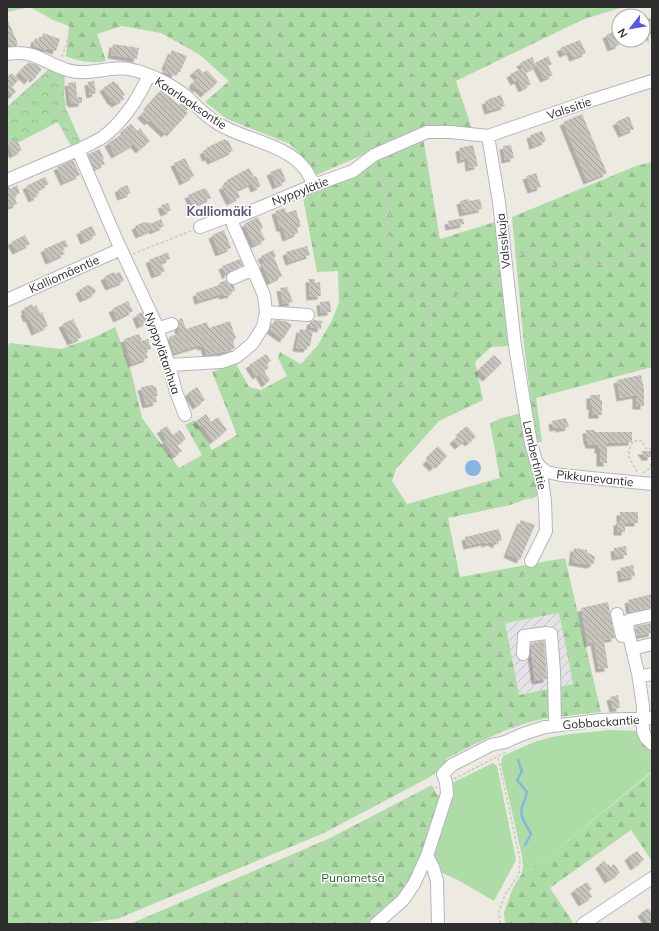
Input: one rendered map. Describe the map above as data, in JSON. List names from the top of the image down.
{
  "streets": {
    "street": [
      "Kaarlaaksontie",
      "Valssitie",
      "Nyppylätie",
      "Valssikuja",
      "Kalliomäentie",
      "Nyppylätanhua",
      "Lambertintie",
      "Pikkunevantie",
      "Gobbackantie"
    ]
  },
  "crossings": [
    ["Kaarlaaksontie", "Nyppylätie"],
    ["Valssitie", "Nyppylätie"],
    ["Valssitie", "Valssikuja"],
    ["Nyppylätie", "Valssikuja"],
    ["Valssikuja", "Lambertintie"],
    ["Kalliomäentie", "Nyppylätanhua"],
    ["Lambertintie", "Pikkunevantie"]
  ],
  "districts": ["Kalliomäki"],
  "parks": ["Punametsä"],
  "north": "bottom left"
}
